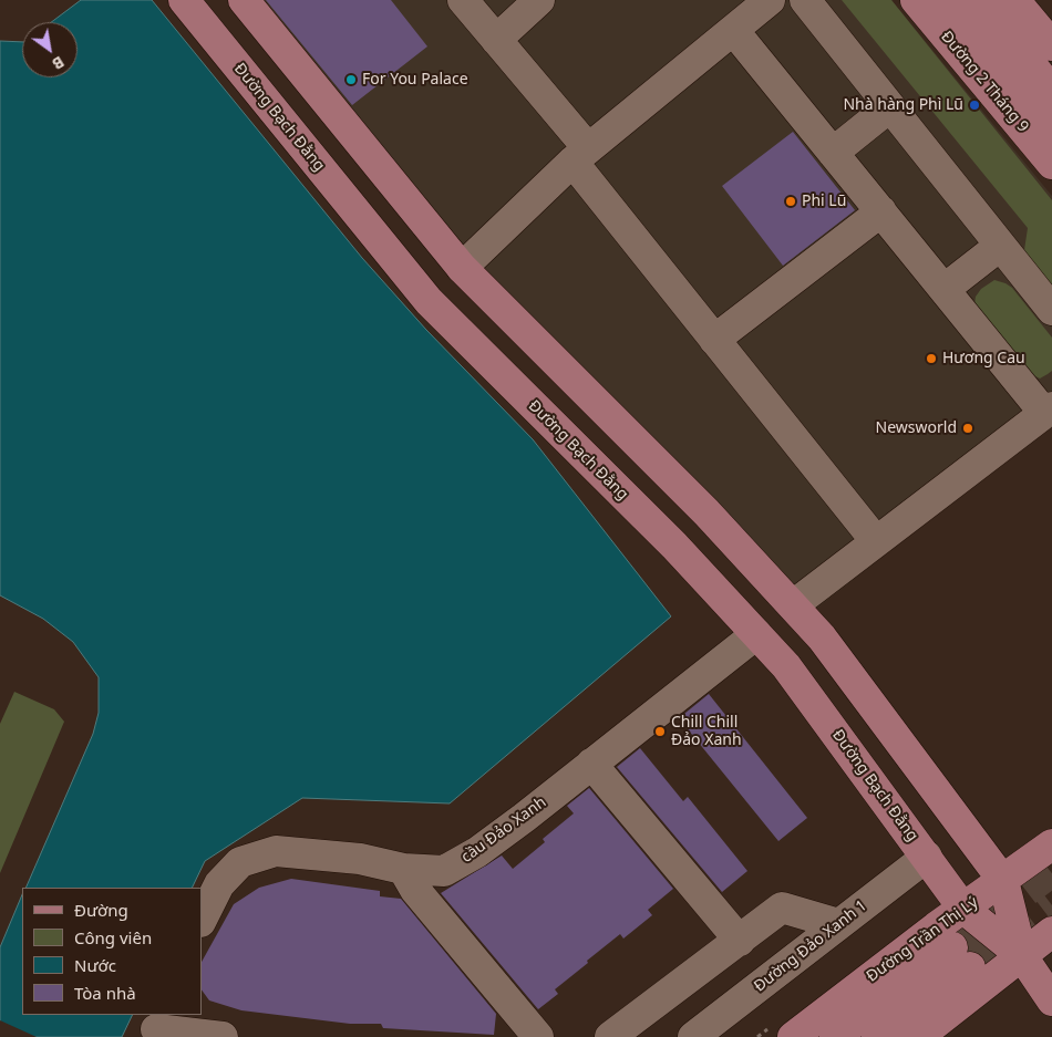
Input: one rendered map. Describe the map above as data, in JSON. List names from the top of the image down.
{
  "streets": {
    "main road": ["Đường 2 Tháng 9", "Đường Bạch Đằng", "Đường Trần Thị Lý"],
    "street": ["cầu Đảo Xanh", "Đường Đảo Xanh 1"]
  },
  "crossings": [
    ["Đường Bạch Đằng", "cầu Đảo Xanh"],
    ["Đường Bạch Đằng", "Đường Trần Thị Lý"],
    ["Đường Bạch Đằng", "Đường Đảo Xanh 1"]
  ],
  "places": [
    "For You Palace",
    "Nhà hàng Phì Lũ",
    "Phi Lũ",
    "Hương Cau",
    "Newsworld",
    "Chill Chill Đảo Xanh"
  ],
  "legend": [
    "Đường",
    "Công viên",
    "Nước",
    "Tòa nhà"
  ],
  "north": "bottom right"
}
